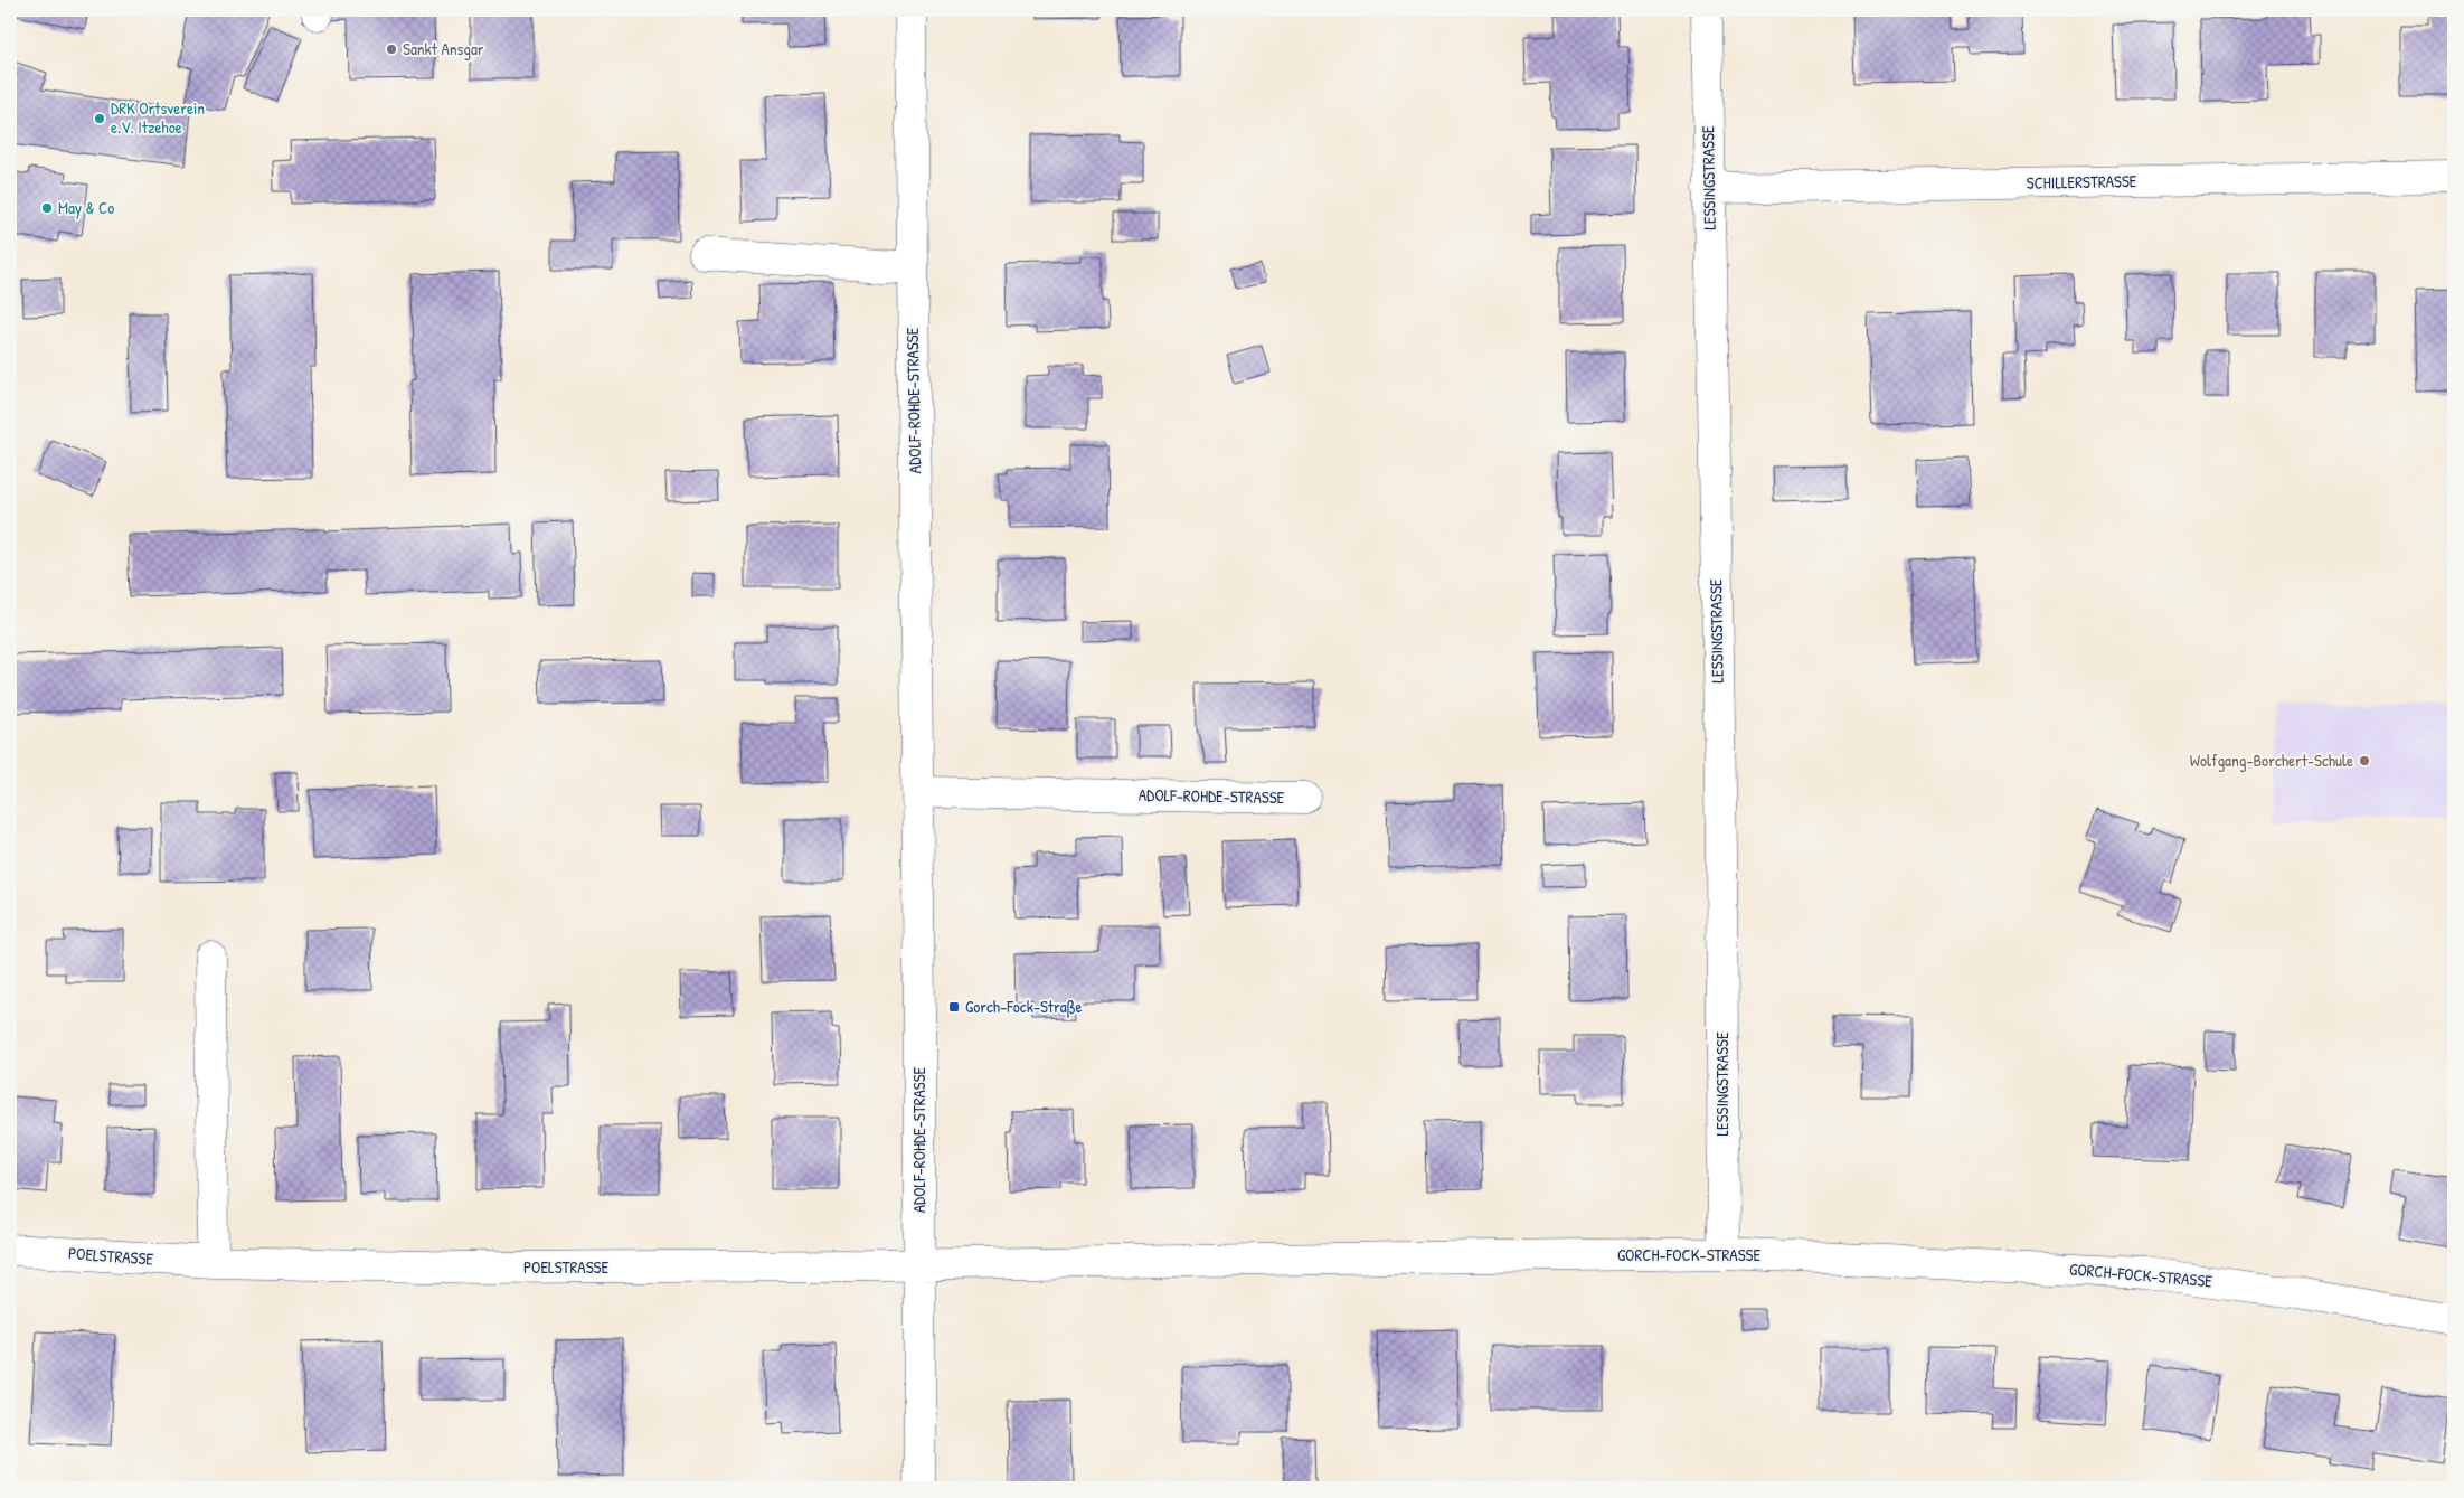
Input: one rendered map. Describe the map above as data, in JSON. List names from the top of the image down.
{
  "streets": {
    "street": [
      "LESSINGSTRASSE",
      "SCHILLERSTRASSE",
      "ADOLF-ROHDE-STRASSE",
      "GORCH-FOCK-STRASSE",
      "POELSTRASSE"
    ]
  },
  "crossings": [
    ["LESSINGSTRASSE", "SCHILLERSTRASSE"],
    ["LESSINGSTRASSE", "GORCH-FOCK-STRASSE"],
    ["ADOLF-ROHDE-STRASSE", "GORCH-FOCK-STRASSE"],
    ["ADOLF-ROHDE-STRASSE", "POELSTRASSE"],
    ["GORCH-FOCK-STRASSE", "POELSTRASSE"]
  ],
  "places": {
    "other": [
      "Sankt Ansgar",
      "DRK Ortsverein e.V. Itzehoe",
      "May & Co",
      "Wolfgang-Borchert-Schule"
    ],
    "transit": ["Gorch-Fock-Straße"]
  }
}
